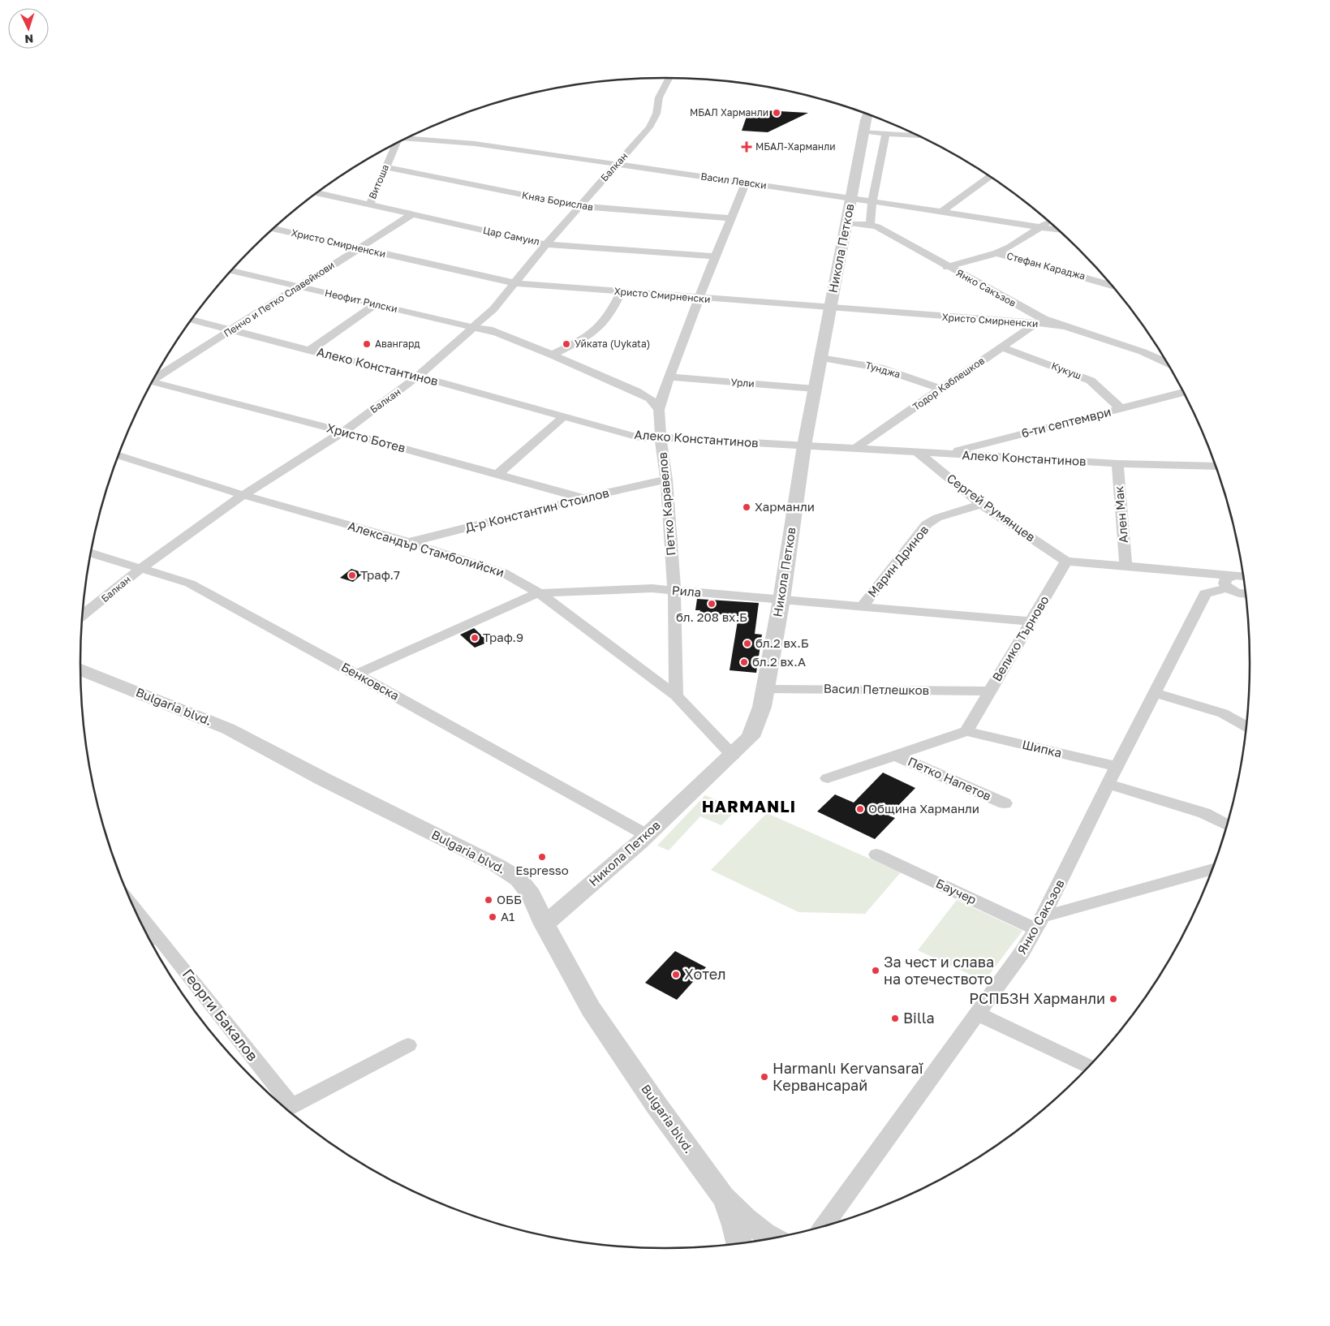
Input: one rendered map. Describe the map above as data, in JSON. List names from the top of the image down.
{
  "streets": {
    "street": [
      "Балкан",
      "Васил Левски",
      "Витоша",
      "Княз Борислав",
      "Цар Самуил",
      "Христо Смирненски",
      "Никола Петков",
      "Стефан Караджа",
      "Янко Сакъзов",
      "Пенчо и Петко Славейкови",
      "Неофит Рилски",
      "Алеко Константинов",
      "Тунджа",
      "Кукуш",
      "Урли",
      "Тодор Каблешков",
      "6-ти септември",
      "Христо Ботев",
      "Петко Каравелов",
      "Сергей Румянцев",
      "Д-р Константин Стоилов",
      "Ален Мак",
      "Александър Стамболийски",
      "Марин Дринов",
      "Рила",
      "Велико Търново",
      "Бенковска",
      "Васил Петлешков",
      "Bulgaria blvd.",
      "Шипка",
      "Петко Напетов",
      "Баучер",
      "Георги Бакалов"
    ]
  },
  "crossings": [
    ["Балкан", "Васил Левски"],
    ["Балкан", "Княз Борислав"],
    ["Балкан", "Цар Самуил"],
    ["Балкан", "Христо Смирненски"],
    ["Балкан", "Неофит Рилски"],
    ["Балкан", "Алеко Константинов"],
    ["Балкан", "Христо Ботев"],
    ["Балкан", "Александър Стамболийски"],
    ["Балкан", "Бенковска"],
    ["Васил Левски", "Никола Петков"],
    ["Васил Левски", "Петко Каравелов"],
    ["Витоша", "Княз Борислав"],
    ["Витоша", "Цар Самуил"],
    ["Княз Борислав", "Петко Каравелов"],
    ["Цар Самуил", "Пенчо и Петко Славейкови"],
    ["Цар Самуил", "Петко Каравелов"],
    ["Христо Смирненски", "Никола Петков"],
    ["Христо Смирненски", "Янко Сакъзов"],
    ["Христо Смирненски", "Пенчо и Петко Славейкови"],
    ["Христо Смирненски", "Тодор Каблешков"],
    ["Христо Смирненски", "Петко Каравелов"],
    ["Никола Петков", "Алеко Константинов"],
    ["Никола Петков", "Тунджа"],
    ["Никола Петков", "Урли"],
    ["Никола Петков", "Александър Стамболийски"],
    ["Никола Петков", "Рила"],
    ["Никола Петков", "Бенковска"],
    ["Никола Петков", "Васил Петлешков"],
    ["Никола Петков", "Bulgaria blvd."],
    ["Янко Сакъзов", "Тодор Каблешков"],
    ["Янко Сакъзов", "Шипка"],
    ["Янко Сакъзов", "Баучер"],
    ["Пенчо и Петко Славейкови", "Неофит Рилски"],
    ["Пенчо и Петко Славейкови", "Алеко Константинов"],
    ["Неофит Рилски", "Петко Каравелов"],
    ["Алеко Константинов", "Тодор Каблешков"],
    ["Алеко Константинов", "6-ти септември"],
    ["Алеко Константинов", "Петко Каравелов"],
    ["Алеко Константинов", "Сергей Румянцев"],
    ["Алеко Константинов", "Ален Мак"],
    ["Тунджа", "Тодор Каблешков"],
    ["Кукуш", "Тодор Каблешков"],
    ["Кукуш", "6-ти септември"],
    ["Урли", "Петко Каравелов"],
    ["Христо Ботев", "Д-р Константин Стоилов"],
    ["Петко Каравелов", "Д-р Константин Стоилов"],
    ["Петко Каравелов", "Александър Стамболийски"],
    ["Петко Каравелов", "Рила"],
    ["Сергей Румянцев", "Марин Дринов"],
    ["Сергей Румянцев", "Велико Търново"],
    ["Д-р Константин Стоилов", "Александър Стамболийски"],
    ["Александър Стамболийски", "Рила"],
    ["Марин Дринов", "Рила"],
    ["Рила", "Велико Търново"],
    ["Рила", "Бенковска"],
    ["Велико Търново", "Васил Петлешков"],
    ["Велико Търново", "Шипка"]
  ],
  "districts": ["HARMANLI"],
  "places": {
    "other": [
      "МБАЛ Харманли",
      "Авангард",
      "Уйката (Uykata)",
      "Харманли",
      "Траф.7",
      "бл. 208 вх.Б",
      "Траф.9",
      "бл.2 вх.Б",
      "бл.2 вх.А",
      "Община Харманли",
      "Espresso",
      "ОББ",
      "A1",
      "За чест и слава на отечеството",
      "Хотел",
      "РСПБЗН Харманли",
      "Billa",
      "Harmanlı Kervansaraĭ Кервансарай"
    ],
    "health": ["МБАЛ-Харманли"]
  },
  "north": "bottom"
}
